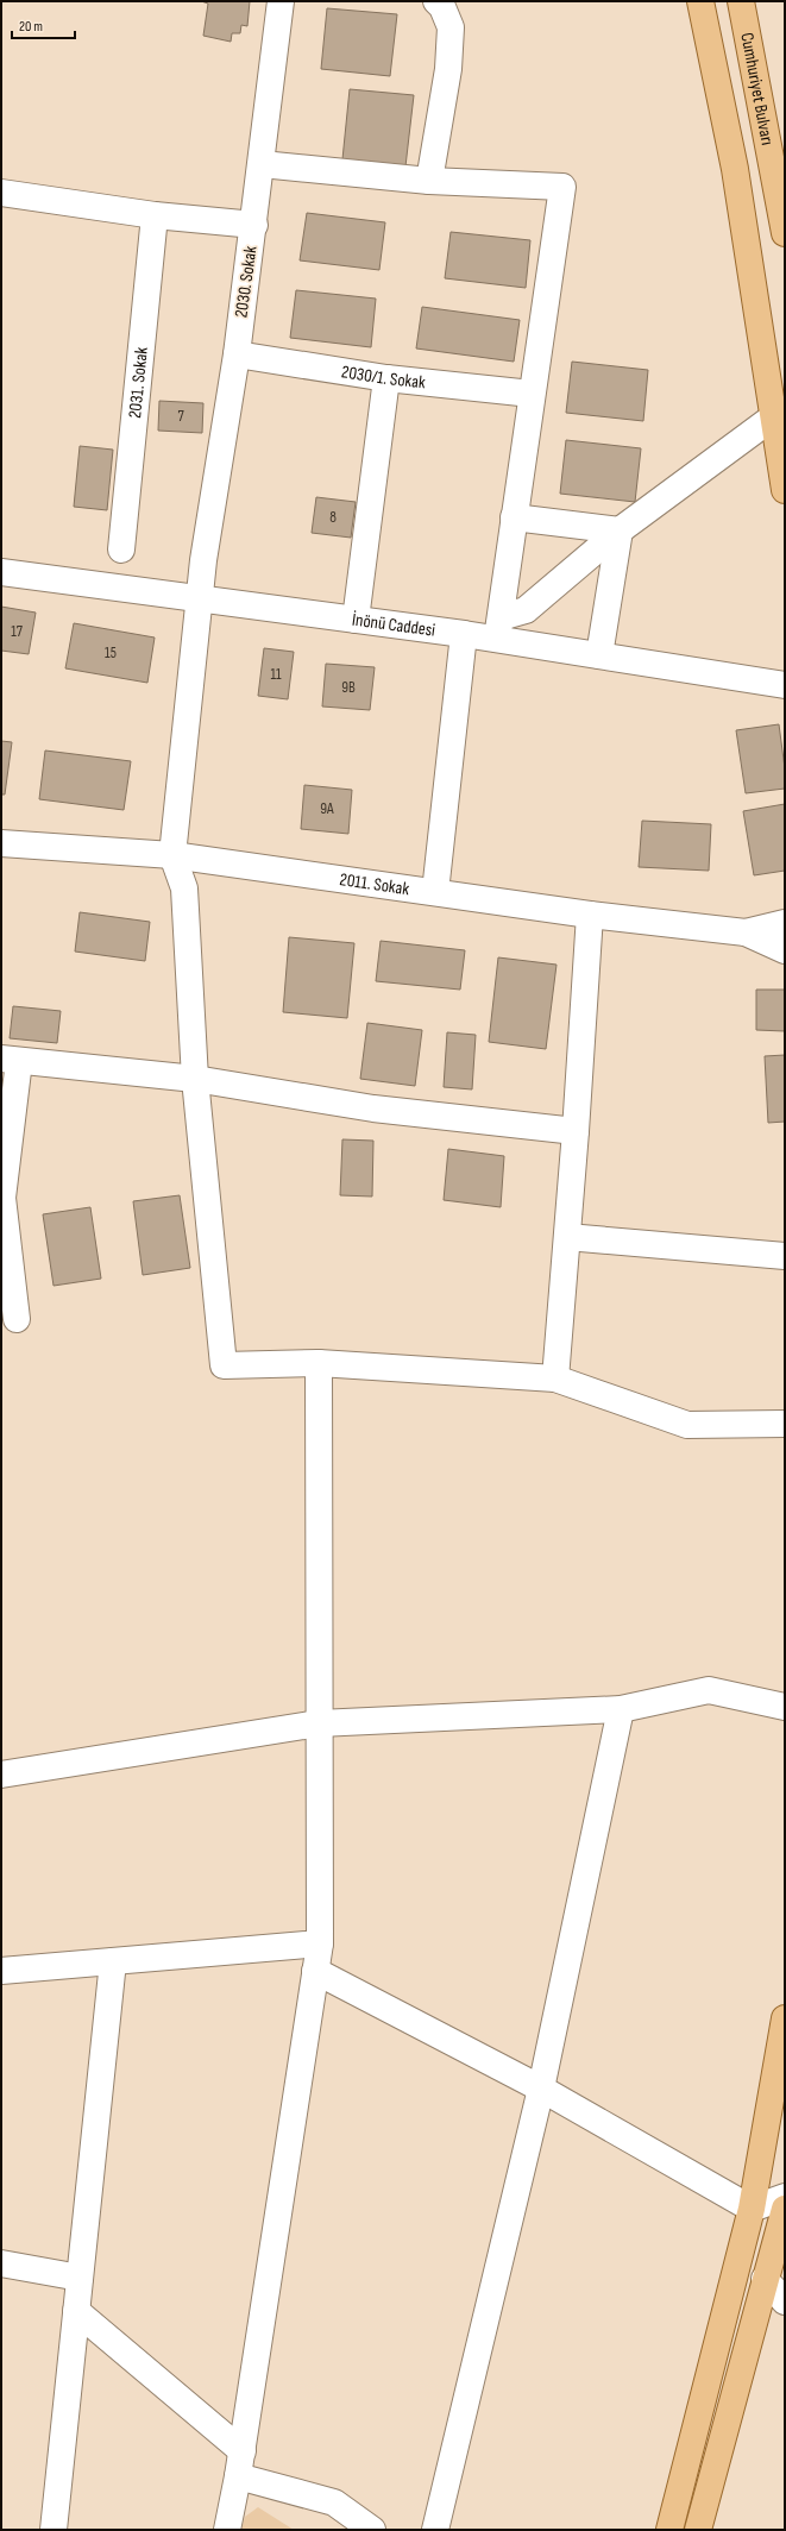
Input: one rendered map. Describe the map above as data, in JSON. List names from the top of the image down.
{
  "streets": {
    "main road": ["Cumhuriyet Bulvarı"],
    "street": [
      "2030. Sokak",
      "2030/1. Sokak",
      "2031. Sokak",
      "İnönü Caddesi",
      "2011. Sokak"
    ]
  },
  "crossings": [
    ["2030. Sokak", "2030/1. Sokak"],
    ["2030. Sokak", "İnönü Caddesi"],
    ["2030. Sokak", "2011. Sokak"]
  ],
  "house_numbers": [
    "7",
    "8",
    "17",
    "15",
    "11",
    "9B",
    "9A"
  ],
  "scale_bar": "20 m"
}
